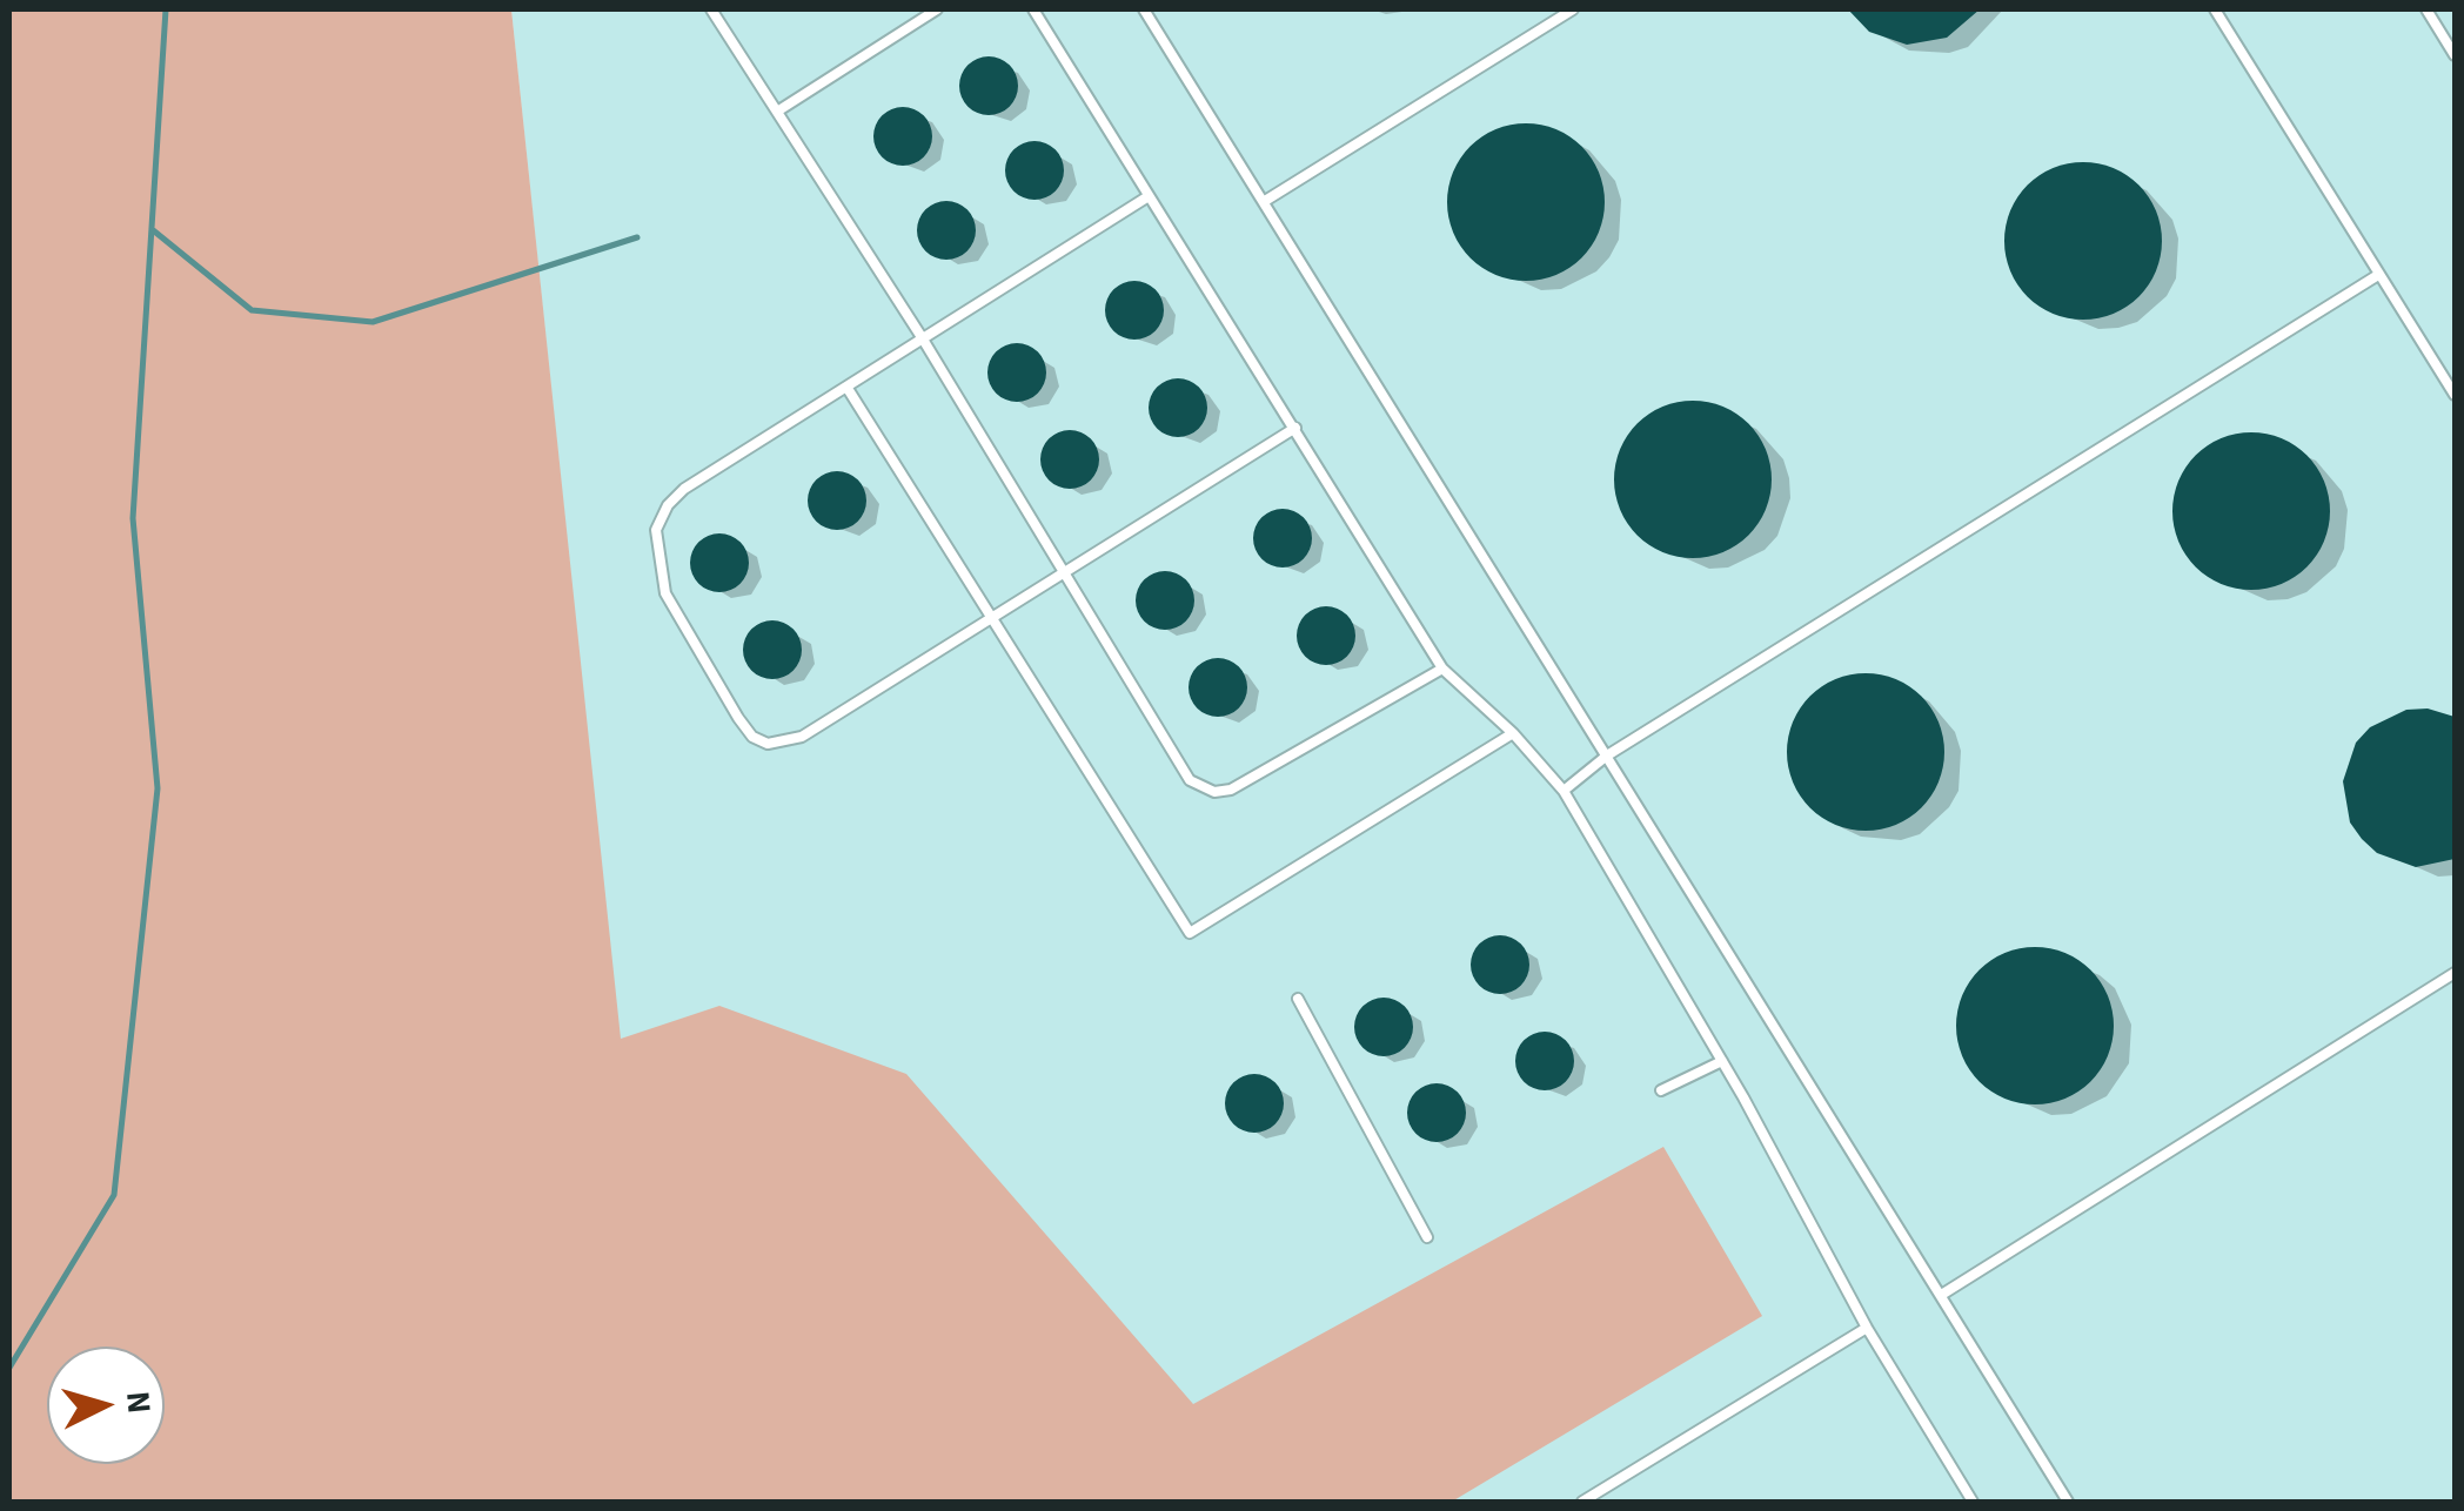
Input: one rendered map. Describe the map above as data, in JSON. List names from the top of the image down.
{
  "north": "right"
}
